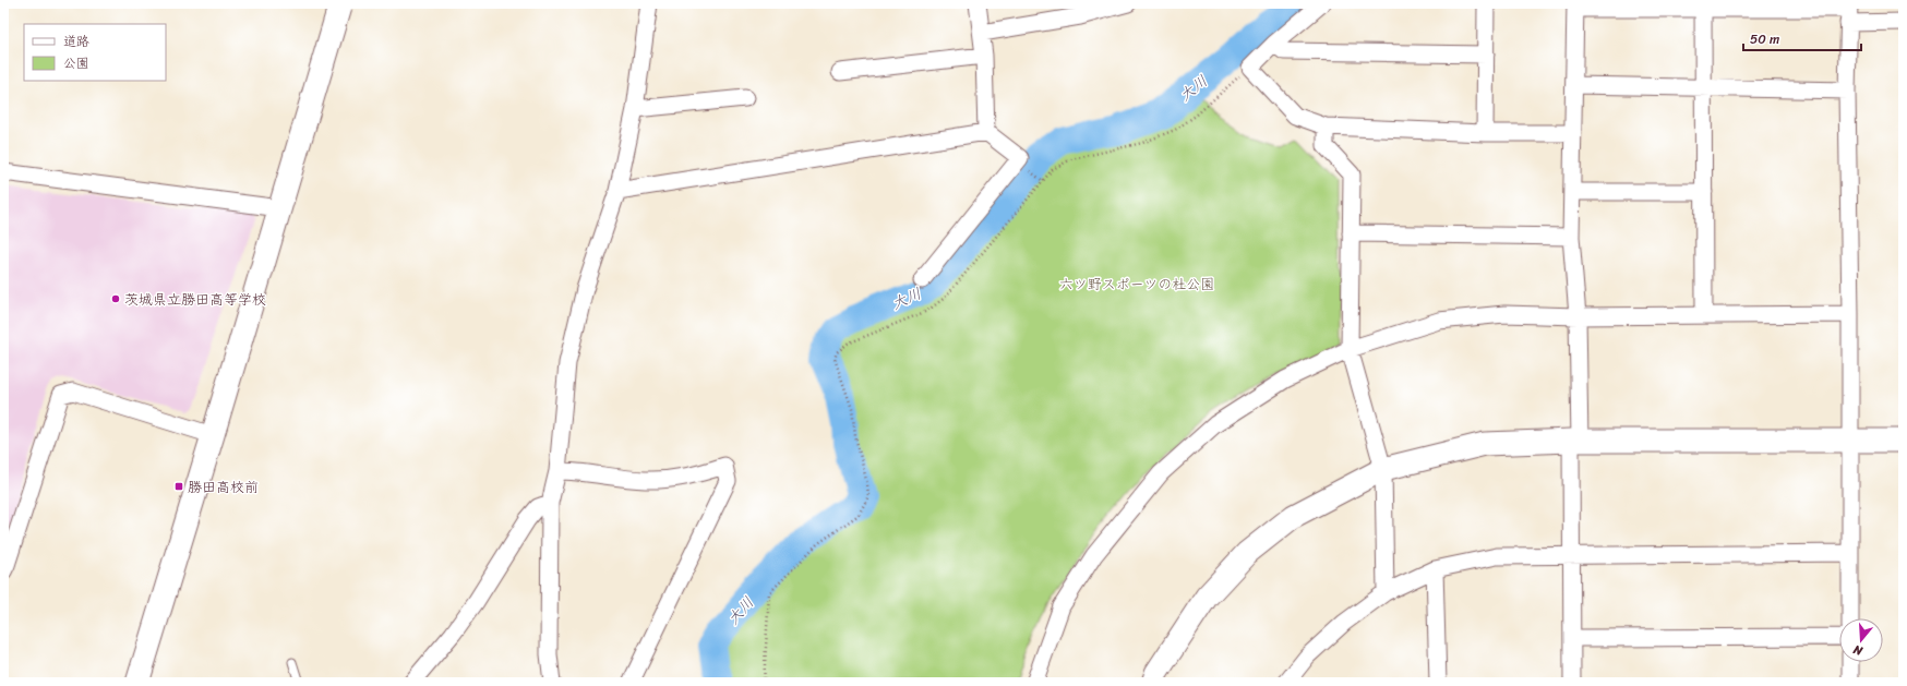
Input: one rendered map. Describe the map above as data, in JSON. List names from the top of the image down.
{
  "water": ["大川"],
  "parks": ["六ツ野スポーツの杜公園"],
  "places": {
    "other": ["茨城県立勝田高等学校"],
    "transit": ["勝田高校前"]
  },
  "legend": ["道路", "公園"],
  "scale_bar": "50 m",
  "north": "bottom"
}
